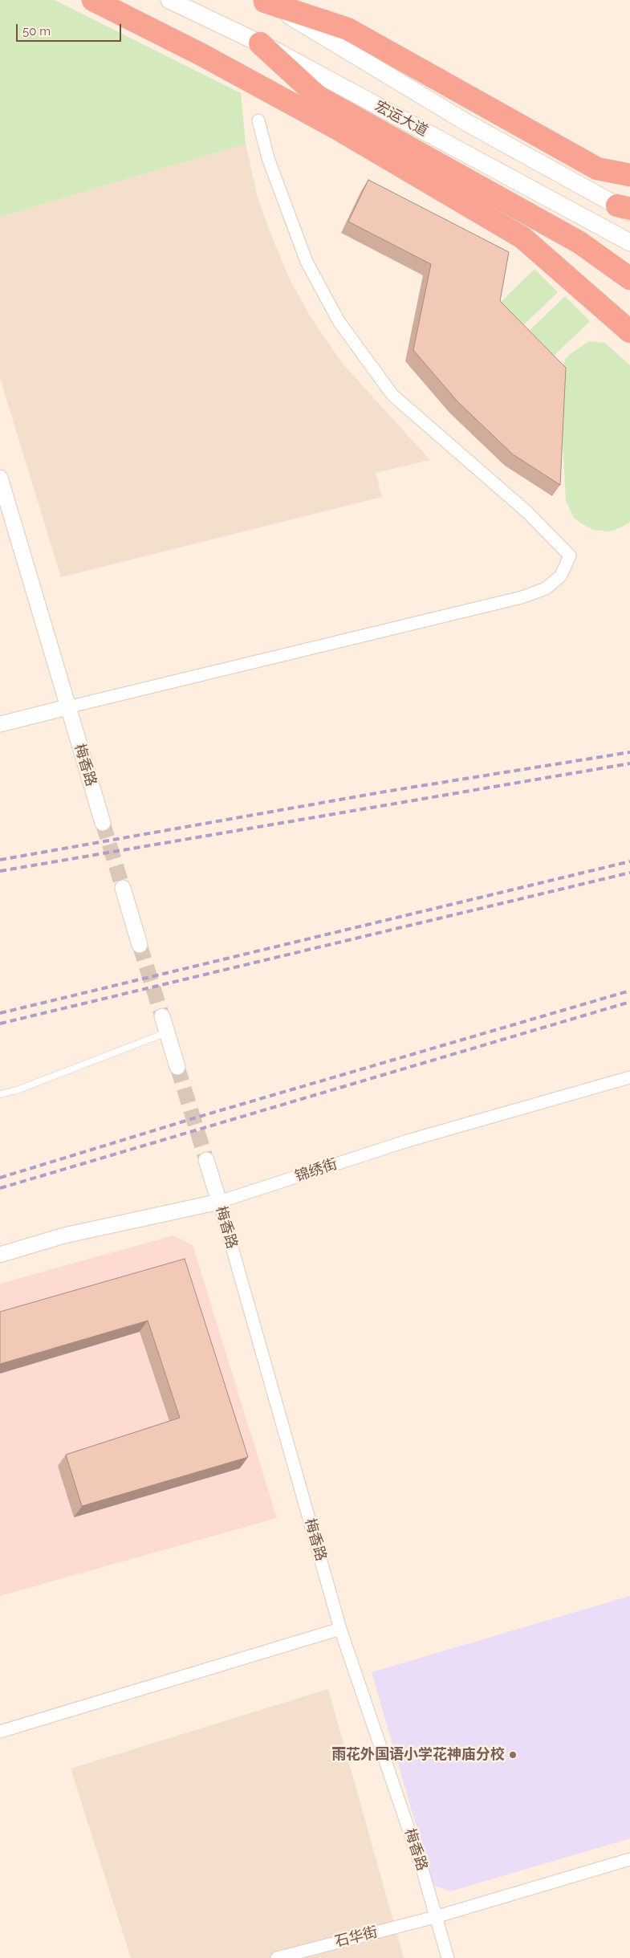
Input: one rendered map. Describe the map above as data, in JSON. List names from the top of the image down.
{
  "streets": {
    "main road": ["宏运大道"],
    "street": ["梅香路", "锦绣街", "石华街"]
  },
  "crossings": [
    ["梅香路", "锦绣街"],
    ["梅香路", "石华街"]
  ],
  "places": ["雨花外国语小学花神庙分校"],
  "scale_bar": "50 m"
}
